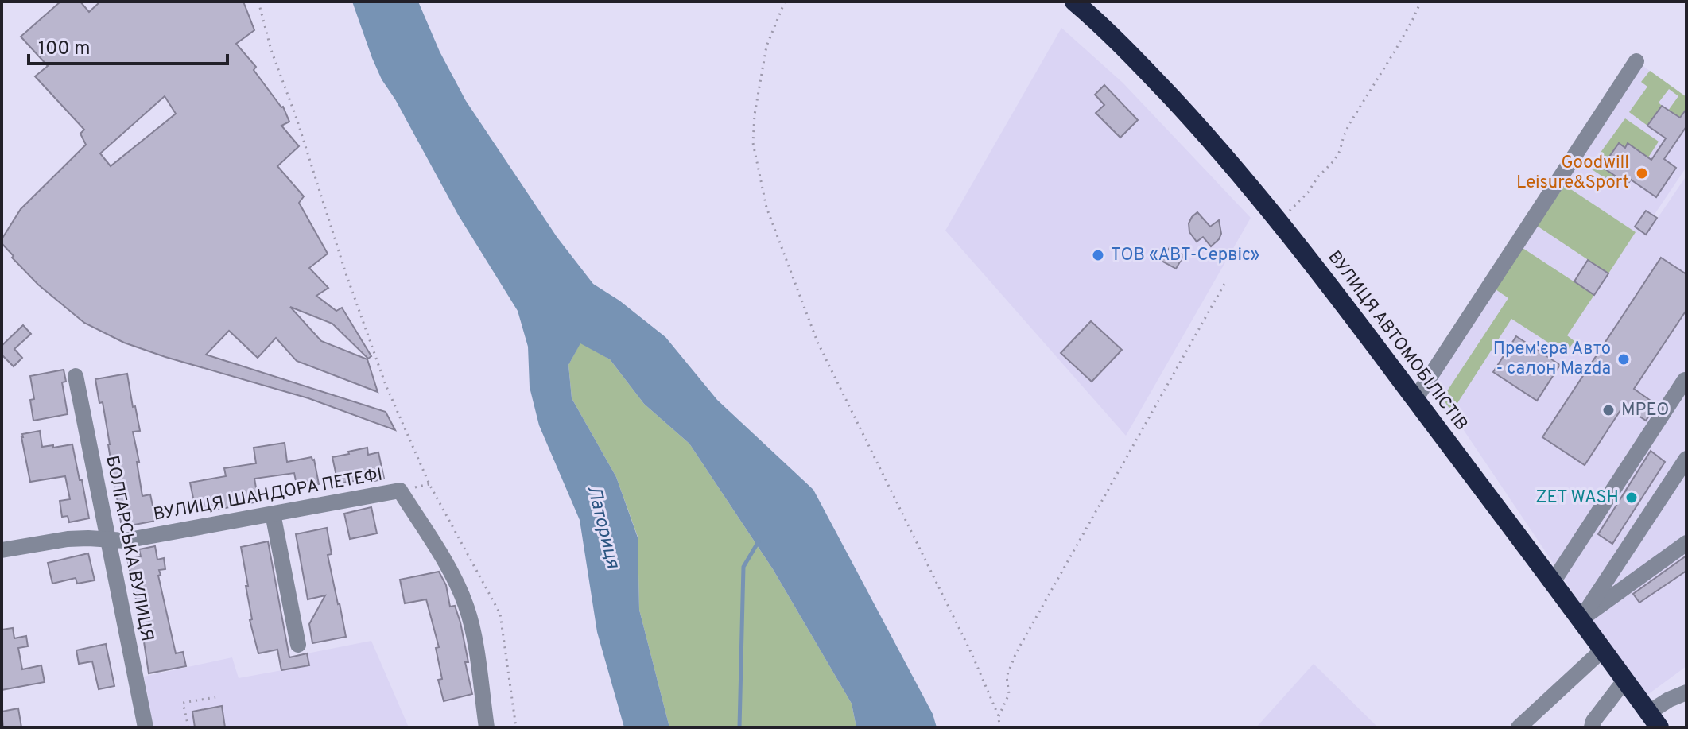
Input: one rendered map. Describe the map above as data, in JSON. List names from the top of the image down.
{
  "streets": {
    "highway": ["ВУЛИЦЯ АВТОМОБІЛІСТІВ"],
    "street": ["ВУЛИЦЯ ШАНДОРА ПЕТЕФІ", "БОЛГАРСЬКА ВУЛИЦЯ"]
  },
  "crossings": [
    ["ВУЛИЦЯ ШАНДОРА ПЕТЕФІ", "БОЛГАРСЬКА ВУЛИЦЯ"]
  ],
  "water": ["Латориця"],
  "places": [
    "Goodwill Leisure&Sport",
    "ТОВ «АВТ-Сервіс»",
    "Прем'єра Авто - салон Mazda",
    "МРЕО",
    "ZET WASH"
  ],
  "scale_bar": "100 m"
}
